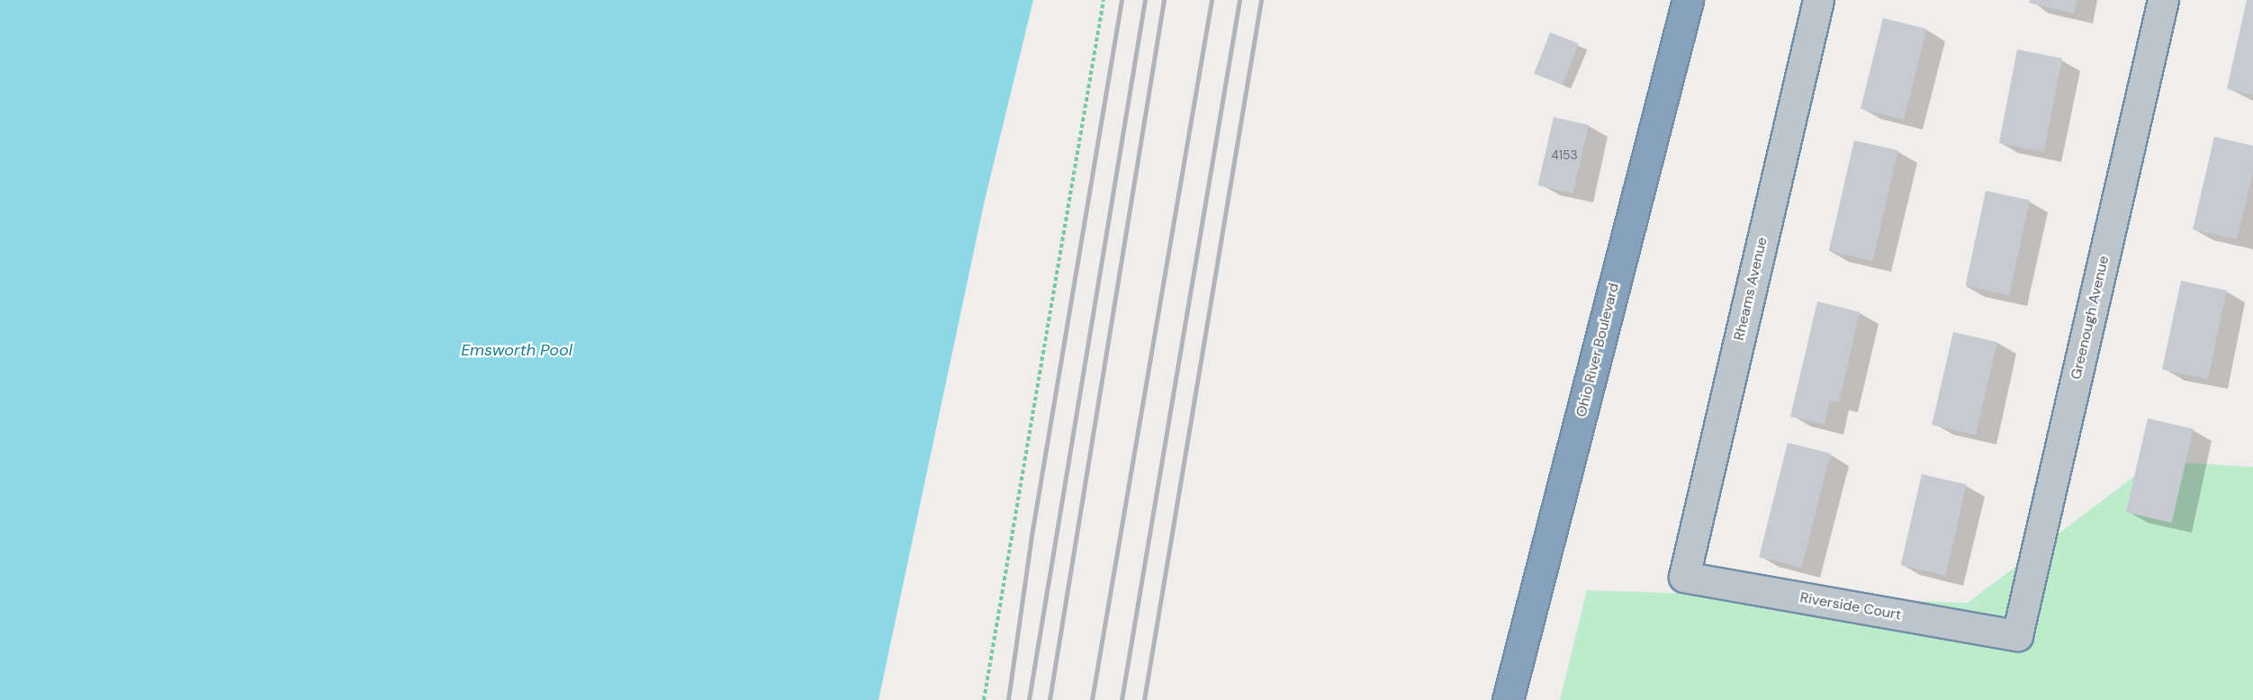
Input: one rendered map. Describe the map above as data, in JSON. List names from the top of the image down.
{
  "streets": {
    "highway": ["Ohio River Boulevard"],
    "street": ["Rheams Avenue", "Greenough Avenue", "Riverside Court"]
  },
  "crossings": [
    ["Rheams Avenue", "Riverside Court"],
    ["Greenough Avenue", "Riverside Court"]
  ],
  "water": ["Emsworth Pool"],
  "house_numbers": ["4153"]
}
